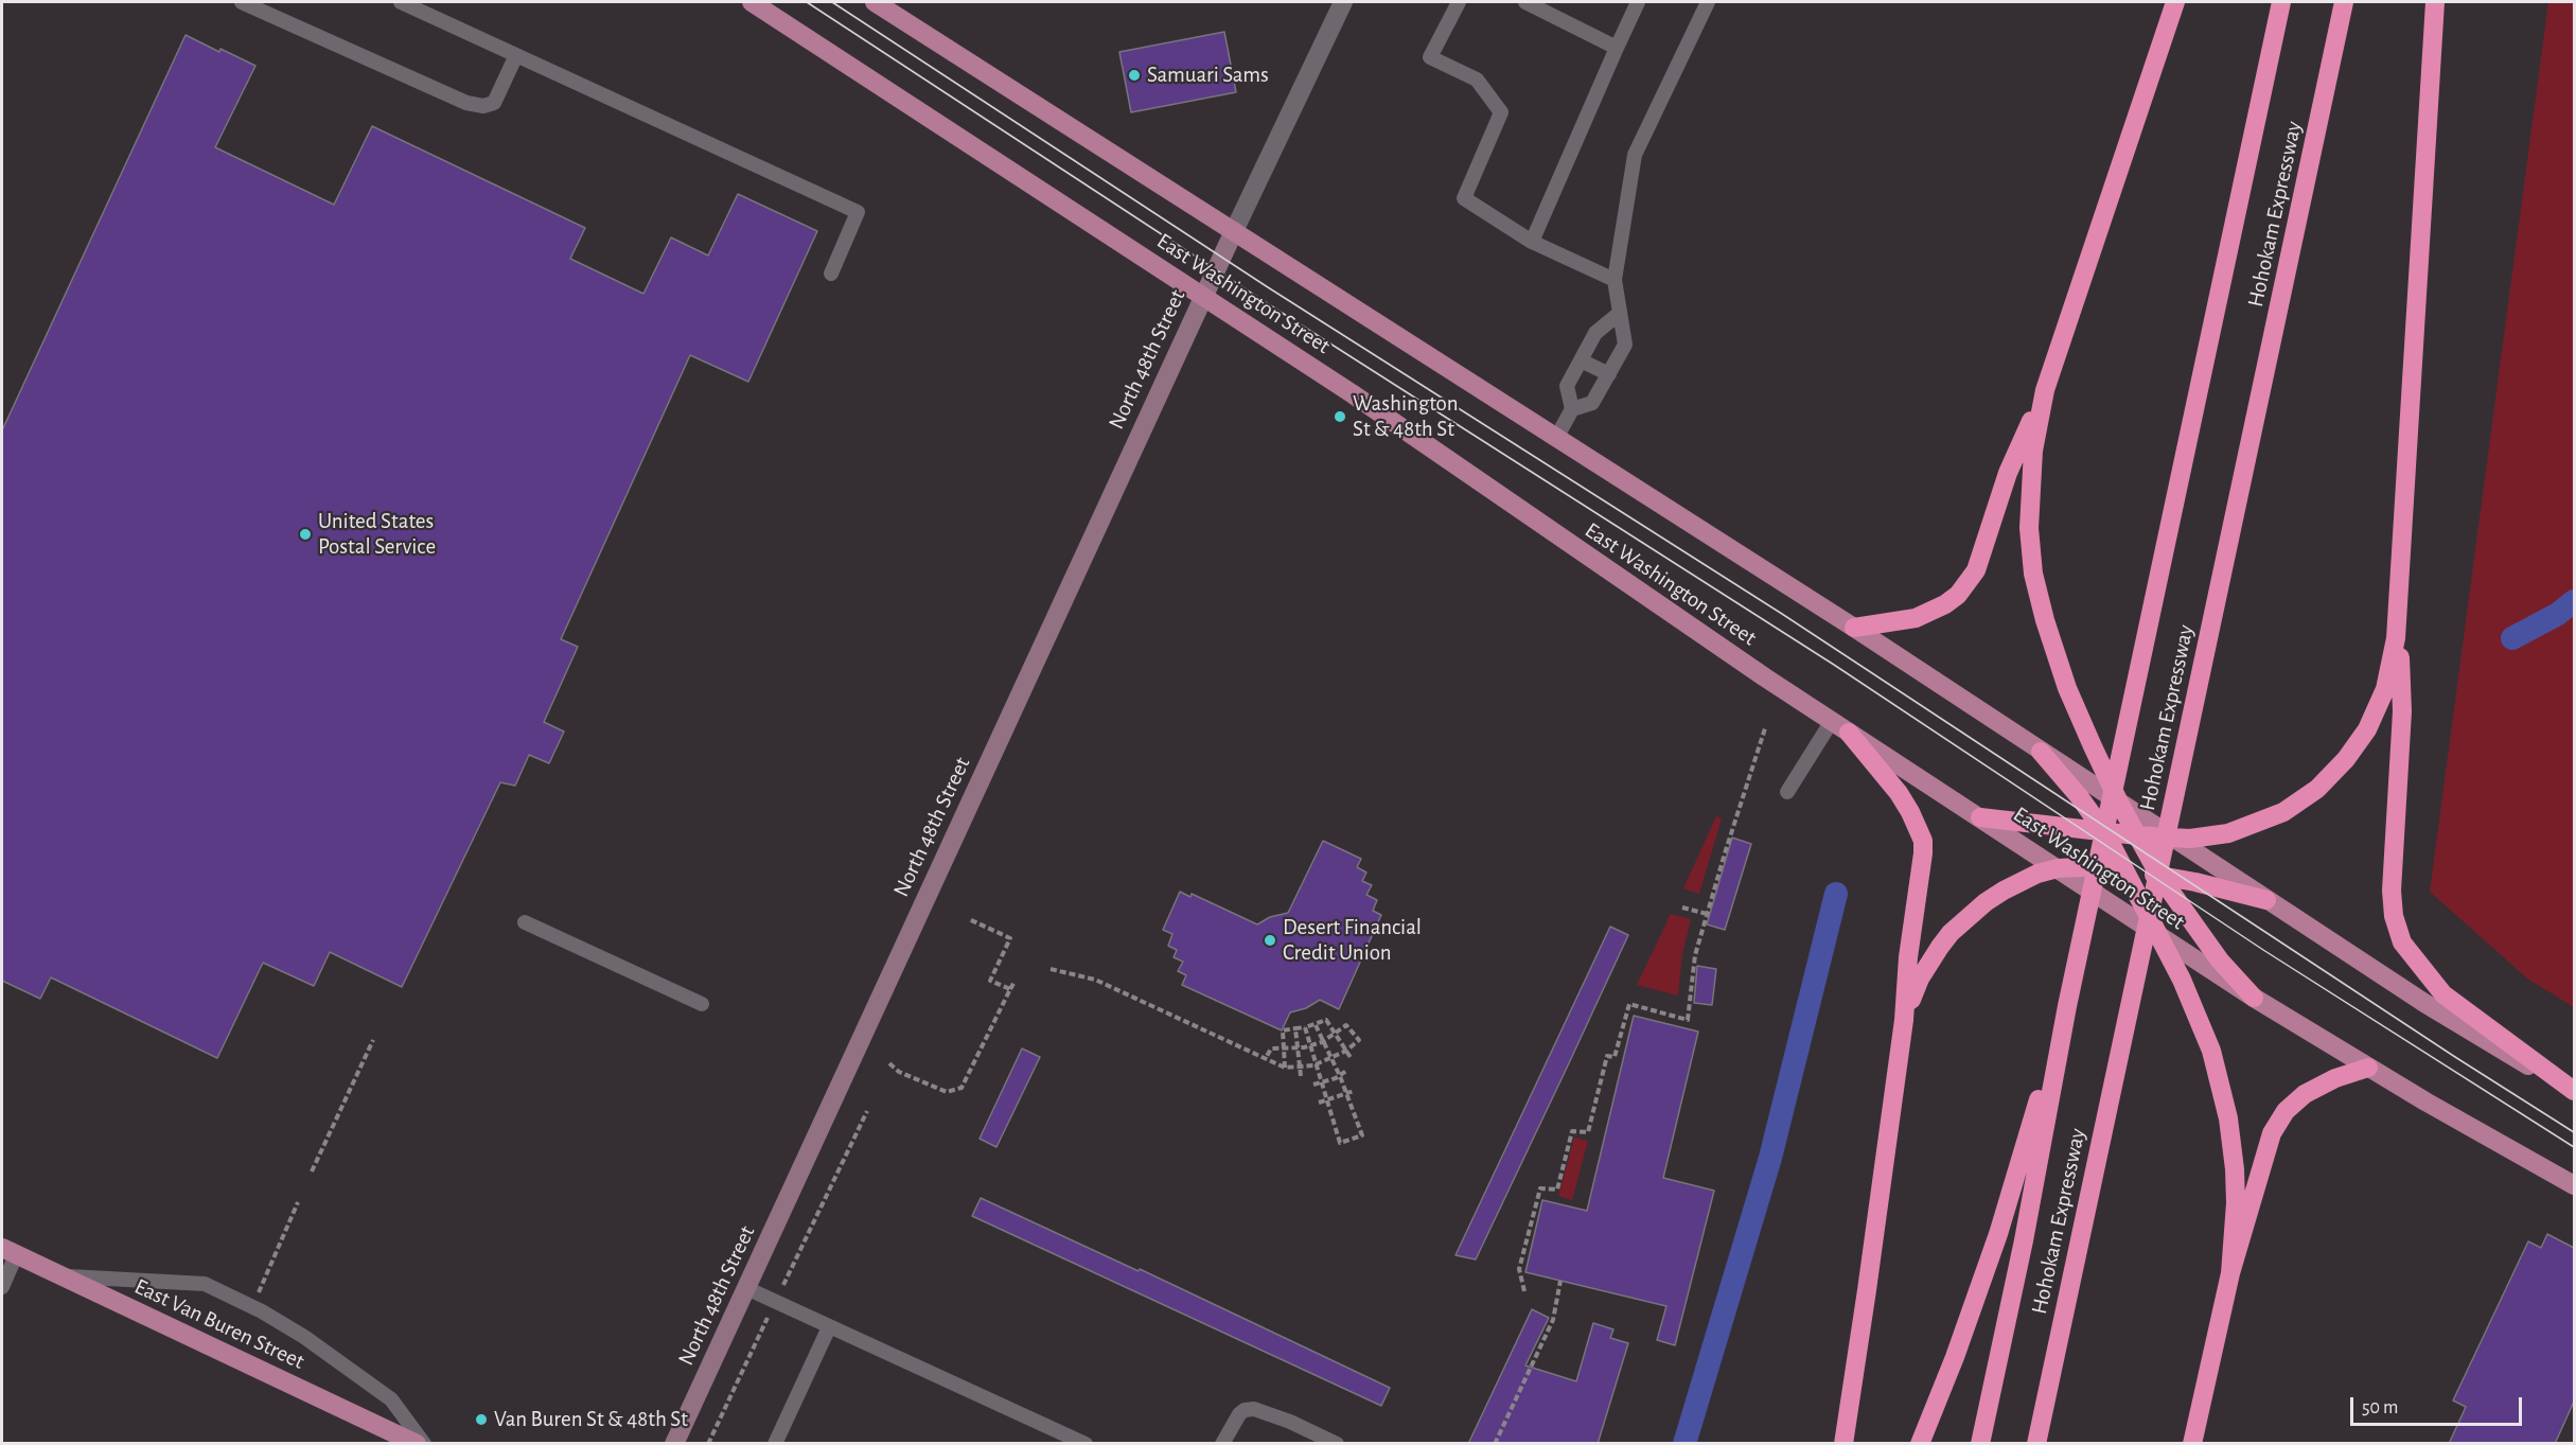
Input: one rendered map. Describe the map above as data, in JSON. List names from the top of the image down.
{
  "streets": {
    "highway": ["Hohokam Expressway"],
    "main road": ["East Washington Street", "East Van Buren Street"],
    "street": ["North 48th Street"]
  },
  "crossings": [
    ["East Washington Street", "North 48th Street"]
  ],
  "places": [
    "Samuari Sams",
    "Washington St & 48th St",
    "United States Postal Service",
    "Desert Financial Credit Union",
    "Van Buren St & 48th St"
  ],
  "scale_bar": "50 m"
}
